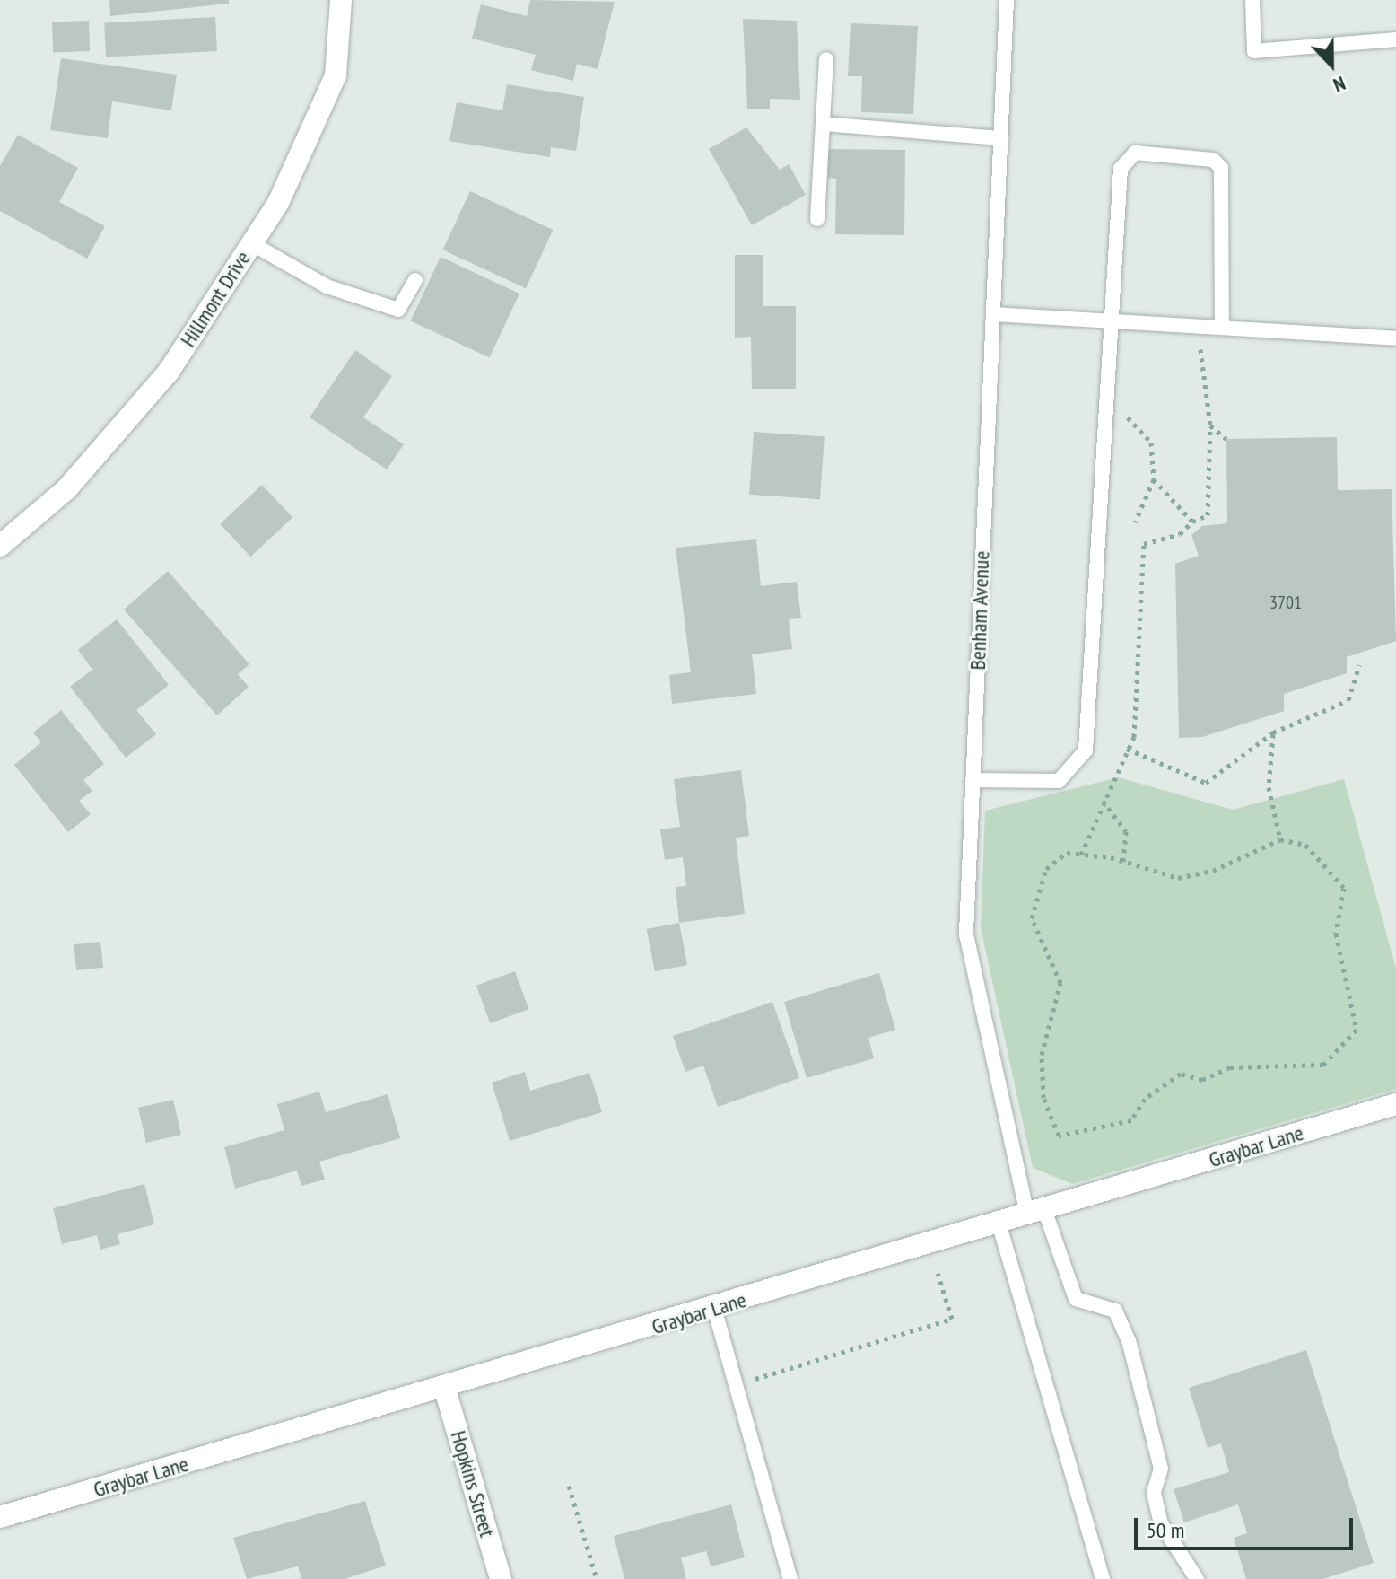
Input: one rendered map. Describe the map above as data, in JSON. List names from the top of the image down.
{
  "streets": {
    "street": ["Hillmont Drive", "Graybar Lane", "Hopkins Street"],
    "lane": ["Benham Avenue"]
  },
  "crossings": [
    ["Benham Avenue", "Graybar Lane"],
    ["Graybar Lane", "Hopkins Street"]
  ],
  "house_numbers": ["3701"],
  "scale_bar": "50 m",
  "north": "bottom"
}
